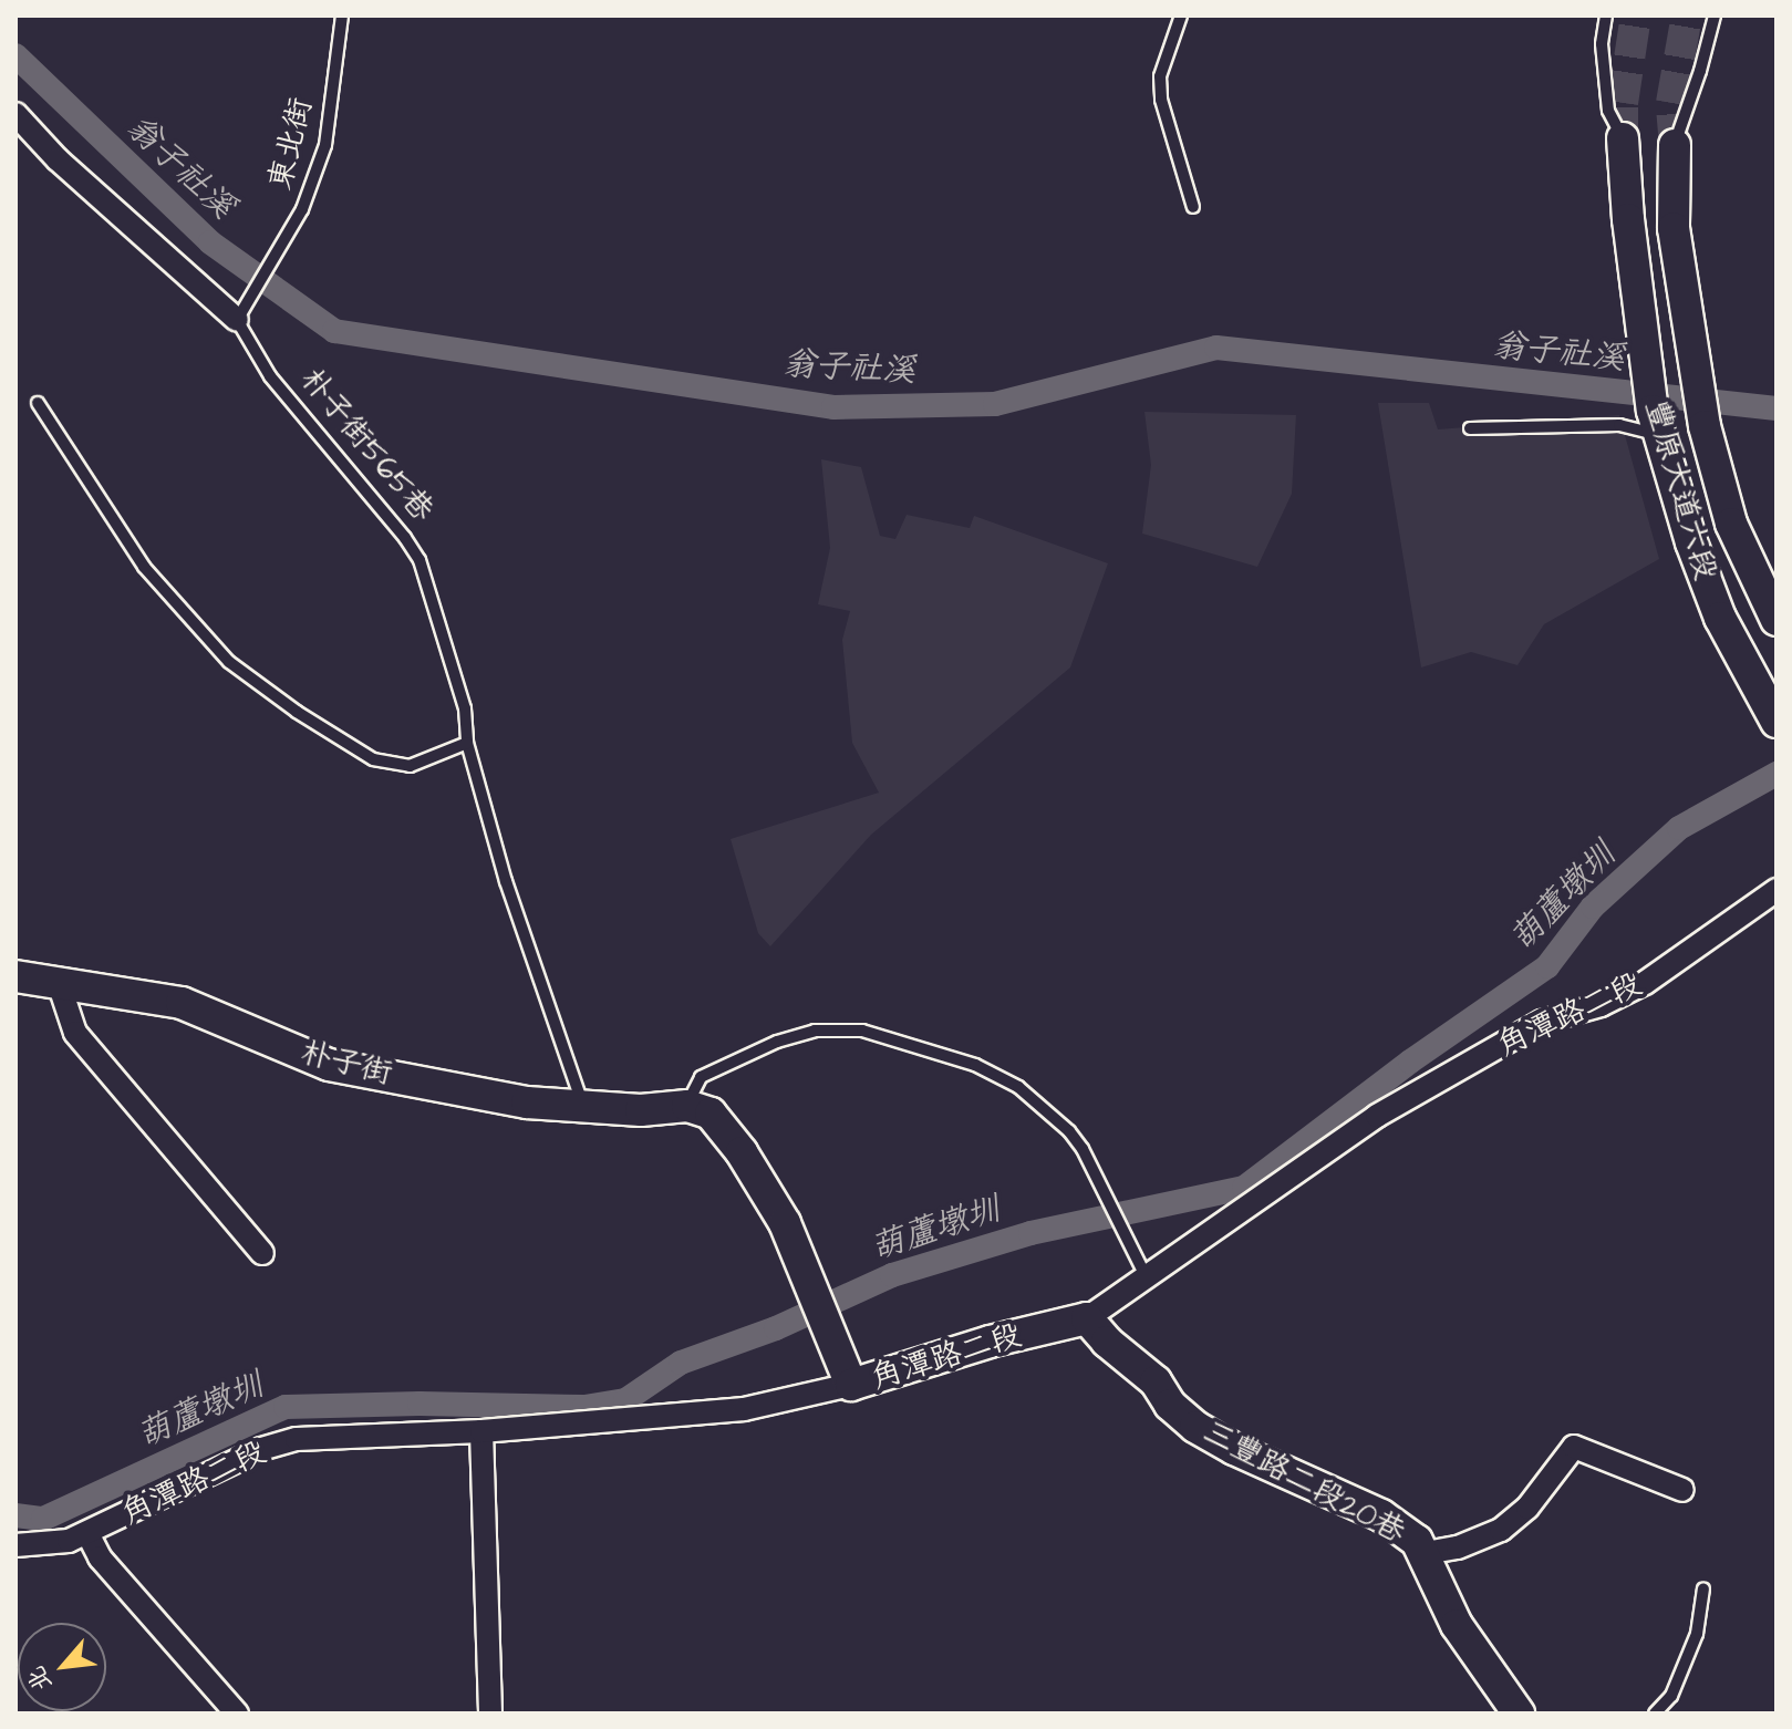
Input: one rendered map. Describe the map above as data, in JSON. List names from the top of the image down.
{
  "streets": {
    "street": [
      "朴子街565巷",
      "豐原大道六段",
      "角潭路二段",
      "朴子街",
      "三豐路二段20巷"
    ],
    "lane": ["東北街"]
  },
  "crossings": [
    ["東北街", "朴子街565巷"],
    ["朴子街565巷", "朴子街"],
    ["角潭路二段", "三豐路二段20巷"]
  ],
  "water": ["翁子社溪", "葫蘆墩圳"],
  "north": "bottom left"
}
